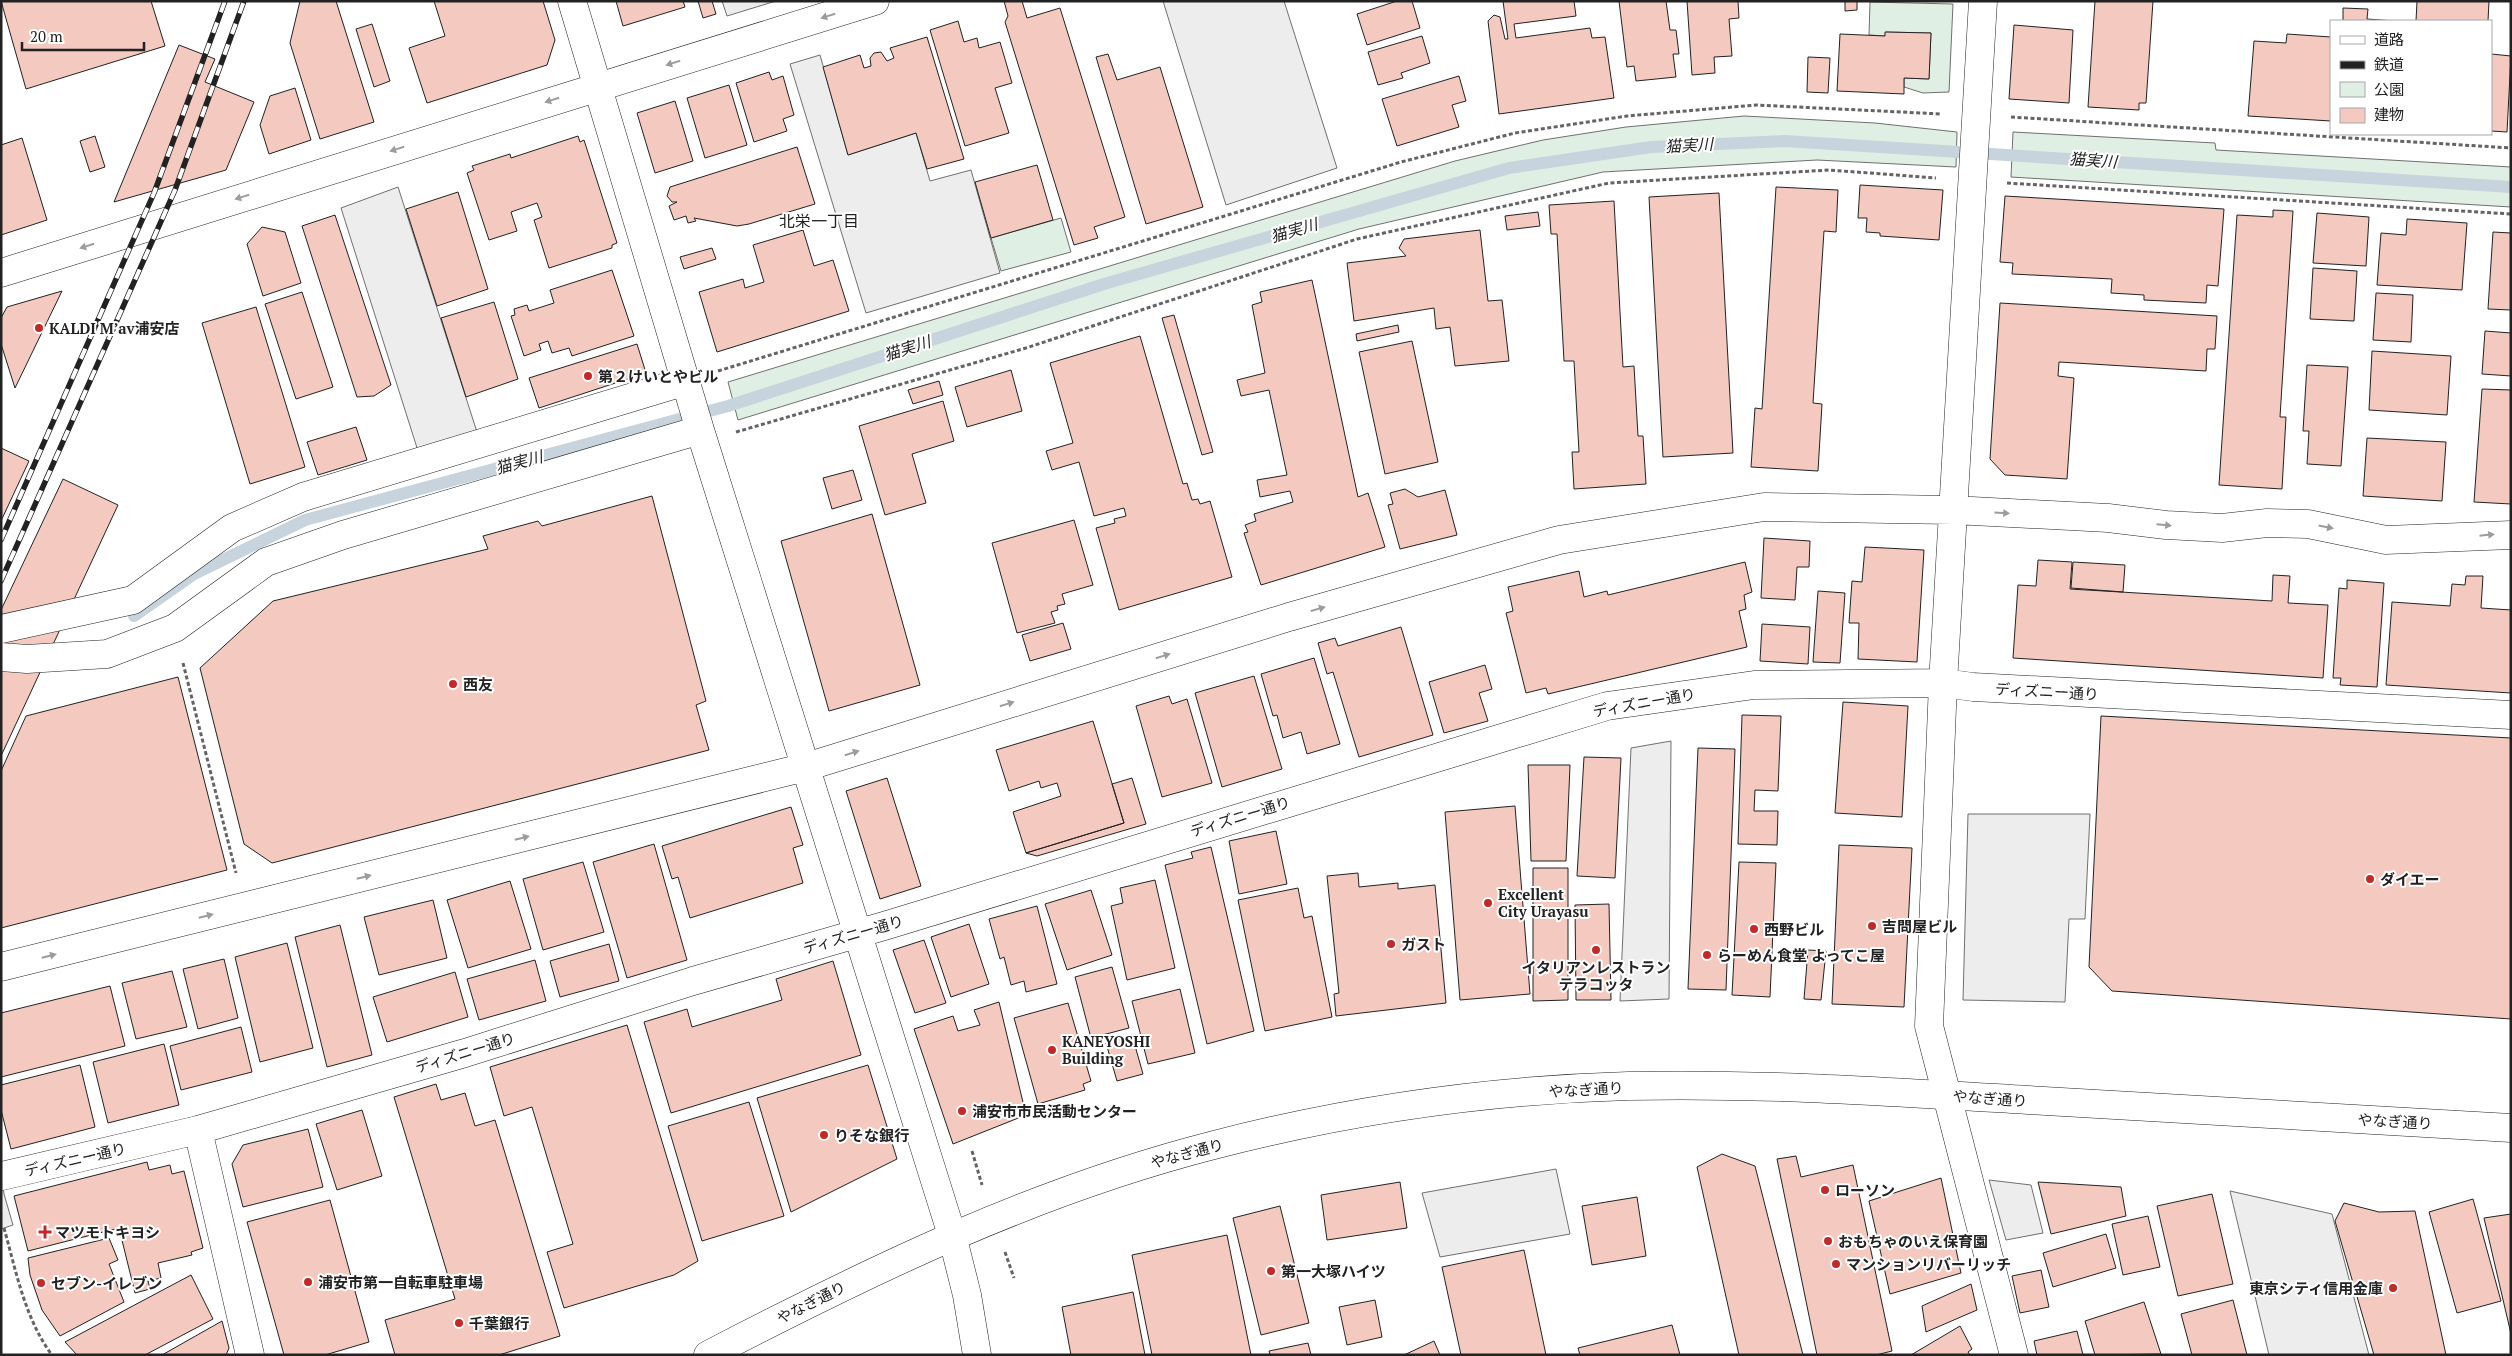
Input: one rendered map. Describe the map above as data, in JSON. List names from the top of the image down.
{
  "streets": {
    "street": ["ディズニー通り", "やなぎ通り"]
  },
  "districts": ["北栄一丁目"],
  "water": ["猫実川"],
  "places": {
    "other": [
      "KALDI M’av浦安店",
      "第２けいとやビル",
      "西友",
      "ダイエー",
      "Excellent City Urayasu",
      "吉問屋ビル",
      "西野ビル",
      "ガスト",
      "イタリアンレストラン テラコッタ",
      "らーめん食堂 よってこ屋",
      "KANEYOSHI Building",
      "浦安市市民活動センター",
      "りそな銀行",
      "ローソン",
      "おもちゃのいえ保育園",
      "マンションリバーリッチ",
      "第一大塚ハイツ",
      "浦安市第一自転車駐車場",
      "セブン-イレブン",
      "東京シティ信用金庫",
      "千葉銀行"
    ],
    "health": ["マツモトキヨシ"]
  },
  "legend": [
    "道路",
    "鉄道",
    "公園",
    "建物"
  ],
  "scale_bar": "20 m"
}
